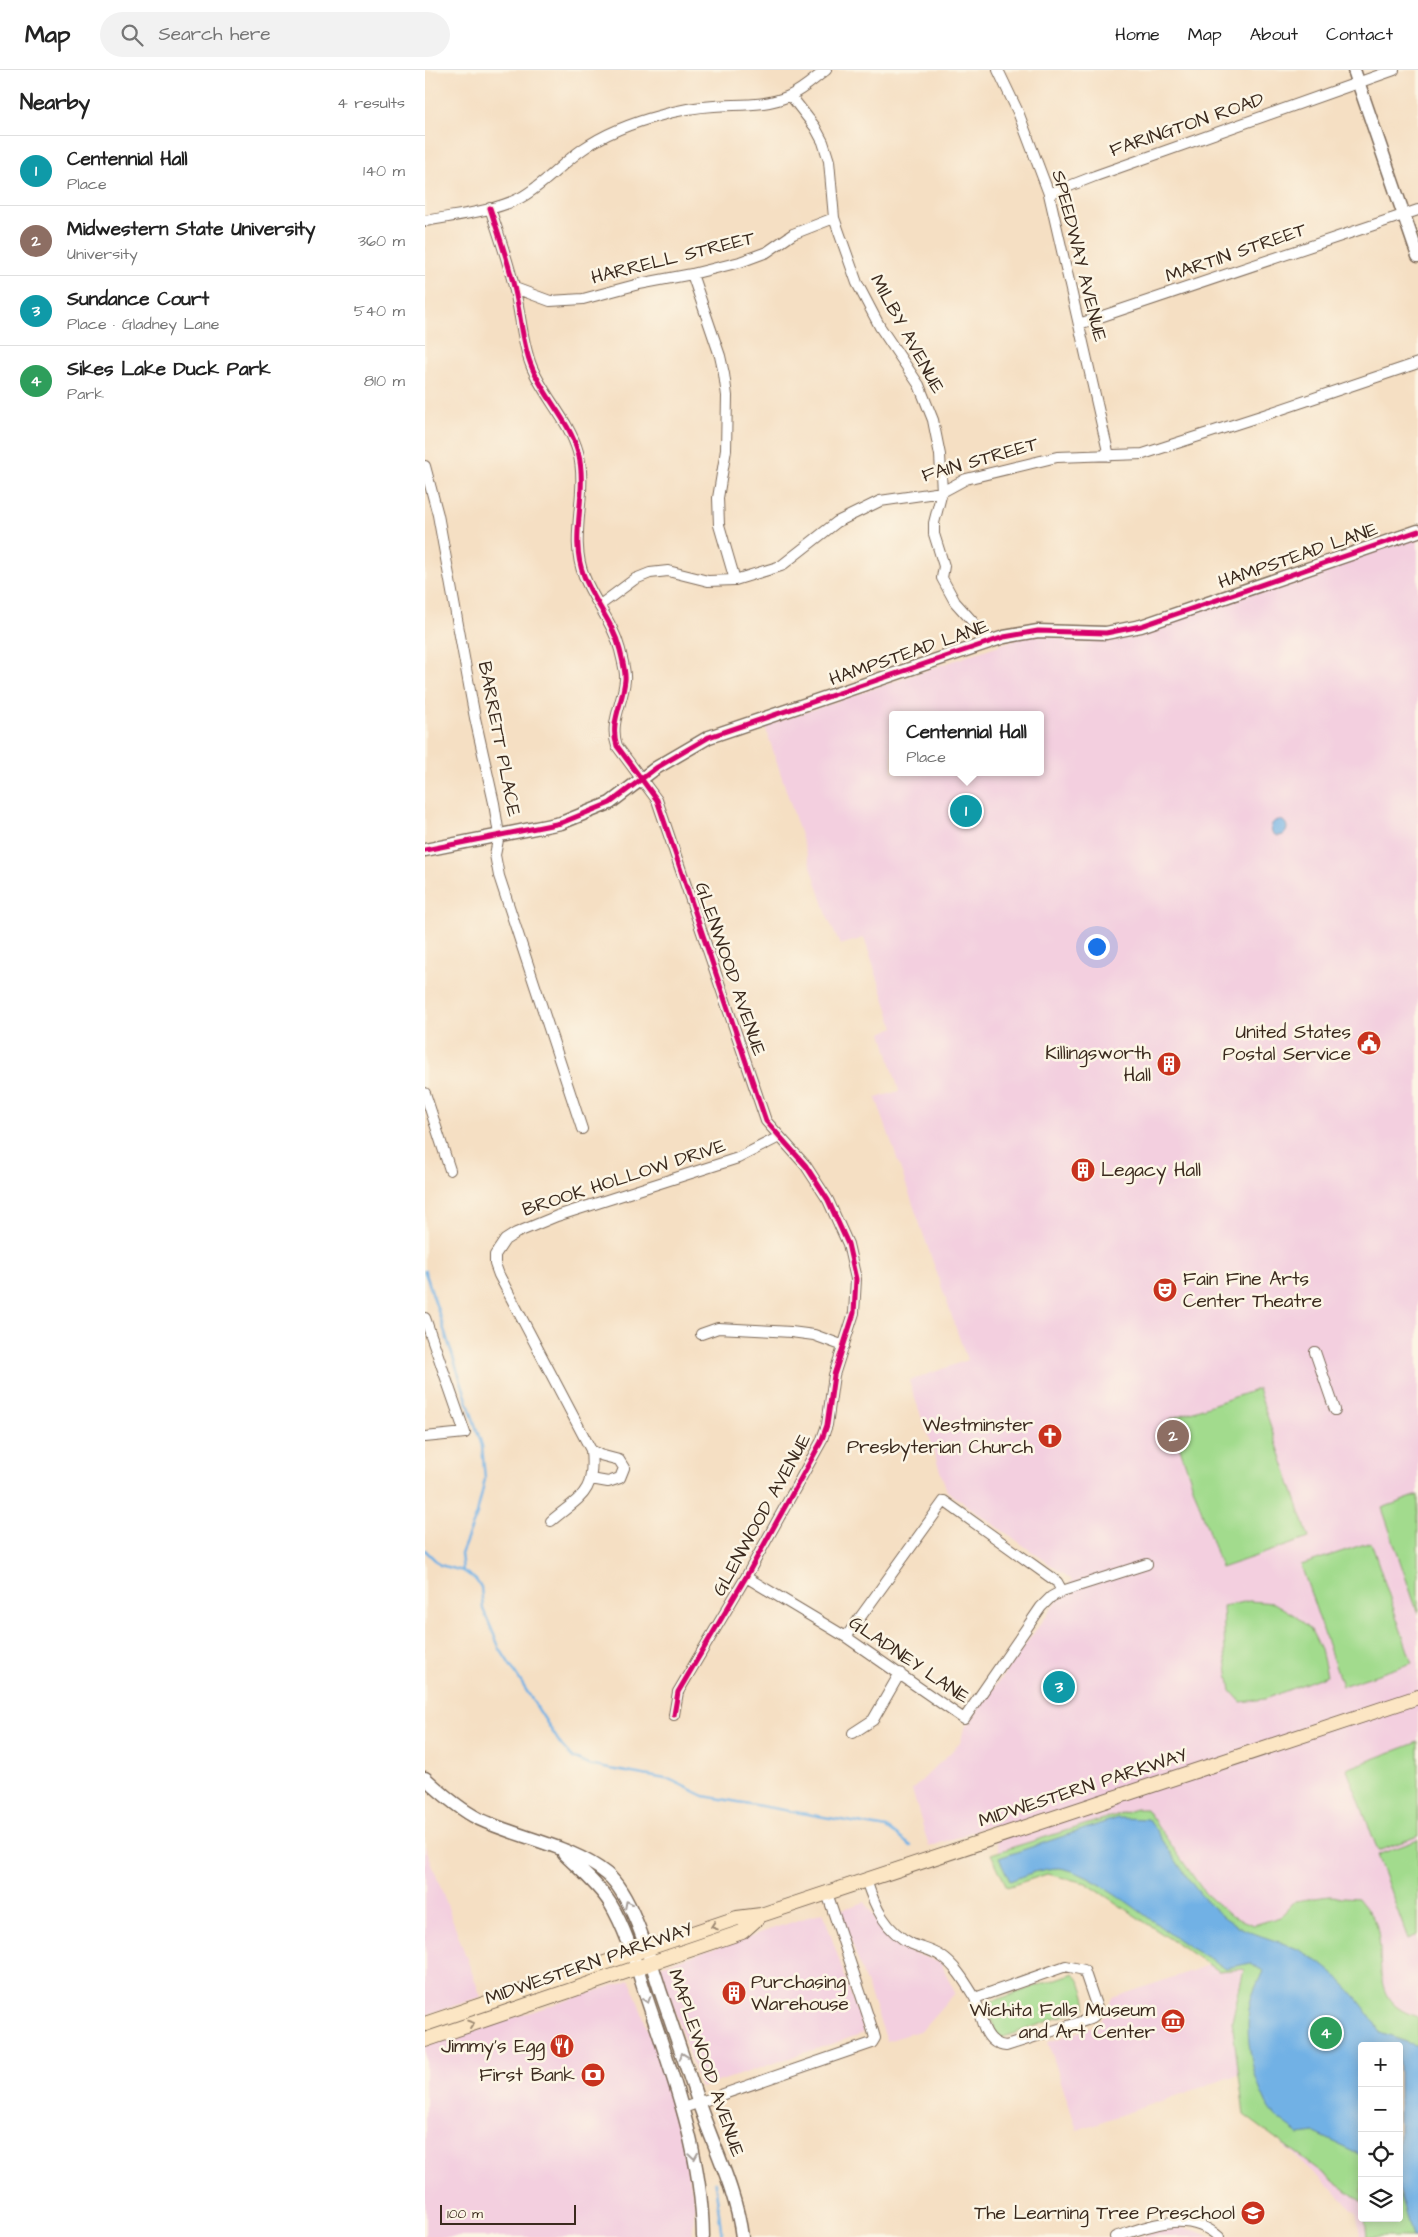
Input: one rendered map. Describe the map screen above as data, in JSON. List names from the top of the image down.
{
  "streets": {
    "main road": ["MIDWESTERN PARKWAY"],
    "street": [
      "FARINGTON ROAD",
      "MARTIN STREET",
      "SPEEDWAY AVENUE",
      "HARRELL STREET",
      "MILBY AVENUE",
      "FAIN STREET",
      "HAMPSTEAD LANE",
      "BARRETT PLACE",
      "GLENWOOD AVENUE",
      "BROOK HOLLOW DRIVE",
      "GLADNEY LANE",
      "MAPLEWOOD AVENUE"
    ]
  },
  "crossings": [
    ["FARINGTON ROAD", "SPEEDWAY AVENUE"],
    ["MARTIN STREET", "SPEEDWAY AVENUE"],
    ["SPEEDWAY AVENUE", "FAIN STREET"],
    ["HARRELL STREET", "MILBY AVENUE"],
    ["HARRELL STREET", "GLENWOOD AVENUE"],
    ["MILBY AVENUE", "FAIN STREET"],
    ["MILBY AVENUE", "HAMPSTEAD LANE"],
    ["FAIN STREET", "GLENWOOD AVENUE"],
    ["HAMPSTEAD LANE", "BARRETT PLACE"],
    ["HAMPSTEAD LANE", "GLENWOOD AVENUE"],
    ["GLENWOOD AVENUE", "BROOK HOLLOW DRIVE"],
    ["GLENWOOD AVENUE", "GLADNEY LANE"],
    ["MIDWESTERN PARKWAY", "MAPLEWOOD AVENUE"]
  ],
  "places": {
    "public building": ["United States Postal Service"],
    "building": ["Killingsworth Hall", "Legacy Hall", "Purchasing Warehouse"],
    "theatre": ["Fain Fine Arts Center Theatre"],
    "church": ["Westminster Presbyterian Church"],
    "museum": ["Wichita Falls Museum and Art Center"],
    "restaurant": ["Jimmy's Egg"],
    "bank": ["First Bank"],
    "school or university": ["The Learning Tree Preschool"]
  },
  "scale_bar": "100 m",
  "page": {
    "header": "Map",
    "search": "Search here",
    "nav": [
      "Home",
      "Map",
      "About",
      "Contact"
    ],
    "heading": ["Nearby", "4 results"],
    "list": [
      {
        "mark": "1",
        "name": "Centennial Hall",
        "note": "Place",
        "value": "140 m"
      },
      {
        "mark": "2",
        "name": "Midwestern State University",
        "note": "University",
        "value": "360 m"
      },
      {
        "mark": "3",
        "name": "Sundance Court",
        "note": "Place · Gladney Lane",
        "value": "540 m"
      },
      {
        "mark": "4",
        "name": "Sikes Lake Duck Park",
        "note": "Park",
        "value": "810 m"
      }
    ],
    "popup": ["Centennial Hall", "Place"],
    "pins": [
      "1",
      "2",
      "3",
      "4"
    ],
    "map_buttons": ["+", "−"],
    "scale": "100 m"
  }
}
